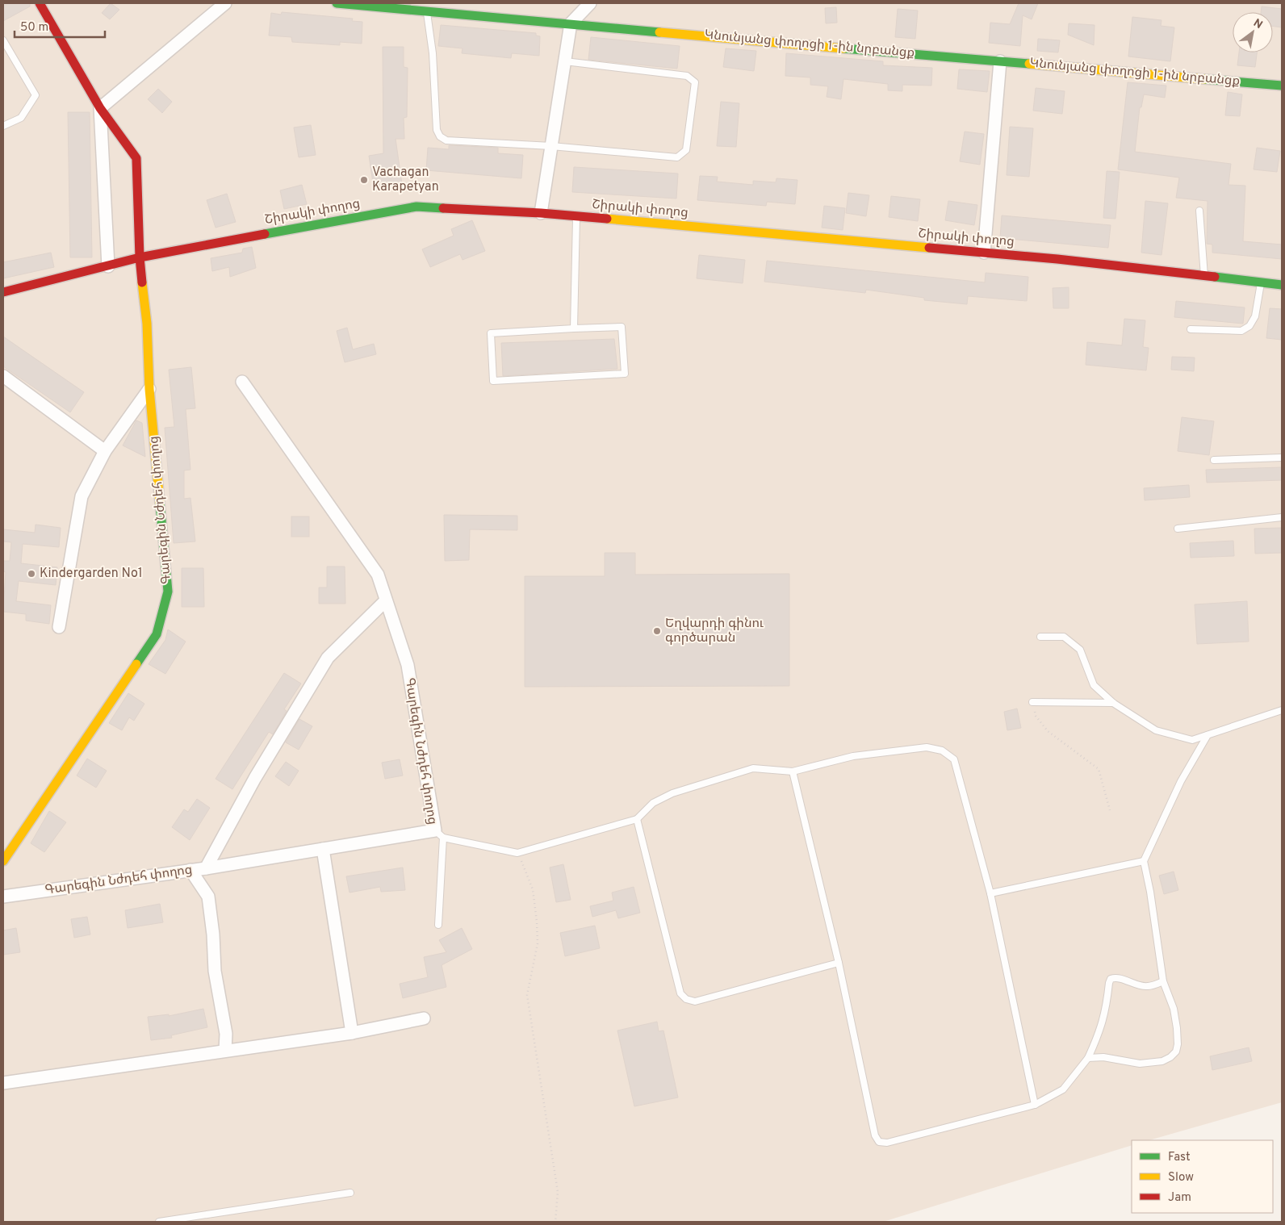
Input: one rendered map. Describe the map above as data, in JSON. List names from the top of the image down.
{
  "streets": {
    "street": ["Կնունյանց փողոցի 1-ին նրբանցք", "Շիրակի փողոց", "Գարեգին Նժդեհ փողոց"]
  },
  "crossings": [
    ["Շիրակի փողոց", "Գարեգին Նժդեհ փողոց"]
  ],
  "places": ["Vachagan Karapetyan", "Kindergarden No1", "Եղվարդի գինու գործարան"],
  "legend": ["Fast", "Slow", "Jam"],
  "scale_bar": "50 m",
  "north": "top right"
}
